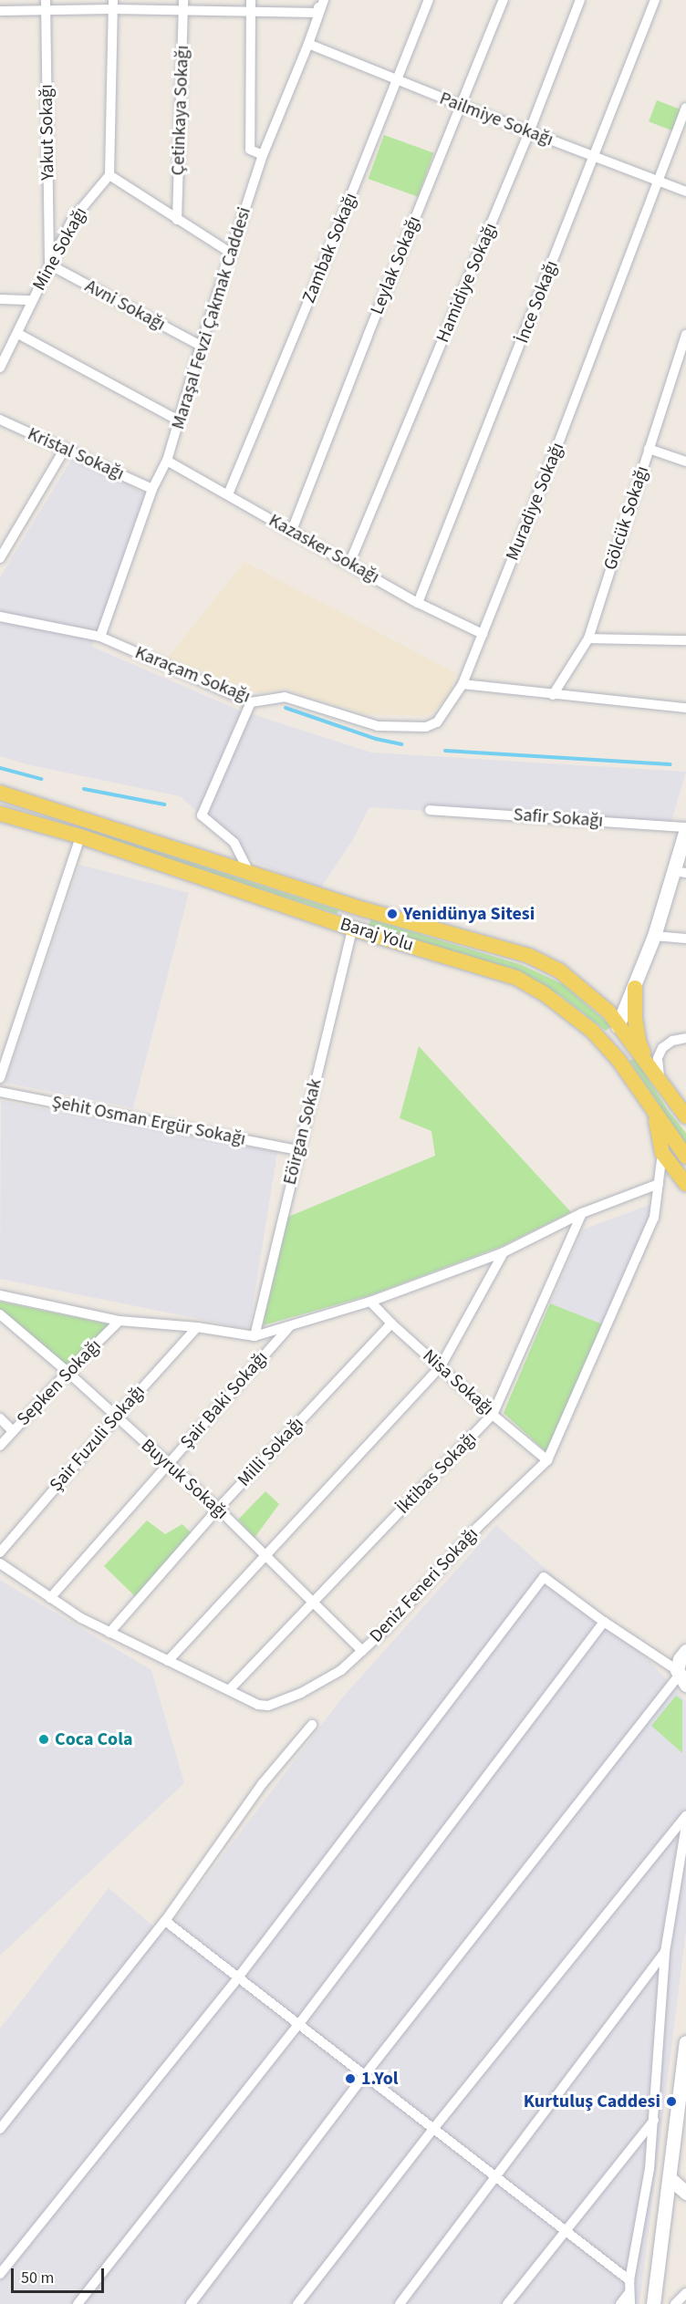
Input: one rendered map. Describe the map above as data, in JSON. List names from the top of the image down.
{
  "streets": {
    "main road": ["Baraj Yolu"],
    "street": [
      "Çetinkaya Sokağı",
      "Pailmiye Sokağı",
      "Yakut Sokağı",
      "Zambak Sokağı",
      "Mine Sokağı",
      "Leylak Sokağı",
      "Hamidiye Sokağı",
      "İnce Sokağı",
      "Avni Sokağı",
      "Maraşal Fevzi Çakmak Caddesi",
      "Kristal Sokağı",
      "Muradiye Sokağı",
      "Gölcük Sokağı",
      "Kazasker Sokağı",
      "Karaçam Sokağı",
      "Safir Sokağı",
      "Şehit Osman Ergür Sokağı",
      "Eöirgan Sokak",
      "Sepken Sokağı",
      "Nisa Sokağı",
      "Şair Baki Sokağı",
      "Şair Fuzuli Sokağı",
      "Milli Sokağı",
      "İktibas Sokağı",
      "Buyruk Sokağı",
      "Deniz Feneri Sokağı"
    ]
  },
  "crossings": [
    ["Pailmiye Sokağı", "Zambak Sokağı"],
    ["Pailmiye Sokağı", "Leylak Sokağı"],
    ["Pailmiye Sokağı", "Hamidiye Sokağı"],
    ["Pailmiye Sokağı", "İnce Sokağı"],
    ["Pailmiye Sokağı", "Maraşal Fevzi Çakmak Caddesi"],
    ["Pailmiye Sokağı", "Muradiye Sokağı"],
    ["Yakut Sokağı", "Mine Sokağı"],
    ["Yakut Sokağı", "Avni Sokağı"],
    ["Zambak Sokağı", "Kazasker Sokağı"],
    ["Mine Sokağı", "Avni Sokağı"],
    ["Leylak Sokağı", "Kazasker Sokağı"],
    ["Hamidiye Sokağı", "Kazasker Sokağı"],
    ["İnce Sokağı", "Kazasker Sokağı"],
    ["Avni Sokağı", "Maraşal Fevzi Çakmak Caddesi"],
    ["Maraşal Fevzi Çakmak Caddesi", "Kristal Sokağı"],
    ["Maraşal Fevzi Çakmak Caddesi", "Kazasker Sokağı"],
    ["Maraşal Fevzi Çakmak Caddesi", "Karaçam Sokağı"],
    ["Muradiye Sokağı", "Kazasker Sokağı"],
    ["Muradiye Sokağı", "Karaçam Sokağı"],
    ["Baraj Yolu", "Eöirgan Sokak"],
    ["Şehit Osman Ergür Sokağı", "Eöirgan Sokak"],
    ["Sepken Sokağı", "Buyruk Sokağı"],
    ["Nisa Sokağı", "Milli Sokağı"],
    ["Nisa Sokağı", "İktibas Sokağı"],
    ["Nisa Sokağı", "Deniz Feneri Sokağı"],
    ["Şair Baki Sokağı", "Buyruk Sokağı"],
    ["Şair Baki Sokağı", "Deniz Feneri Sokağı"],
    ["Şair Fuzuli Sokağı", "Buyruk Sokağı"],
    ["Milli Sokağı", "Buyruk Sokağı"],
    ["Milli Sokağı", "Deniz Feneri Sokağı"],
    ["İktibas Sokağı", "Buyruk Sokağı"],
    ["İktibas Sokağı", "Deniz Feneri Sokağı"],
    ["Buyruk Sokağı", "Deniz Feneri Sokağı"]
  ],
  "places": [
    "Yenidünya Sitesi",
    "Coca Cola",
    "1.Yol",
    "Kurtuluş Caddesi"
  ],
  "scale_bar": "50 m"
}
